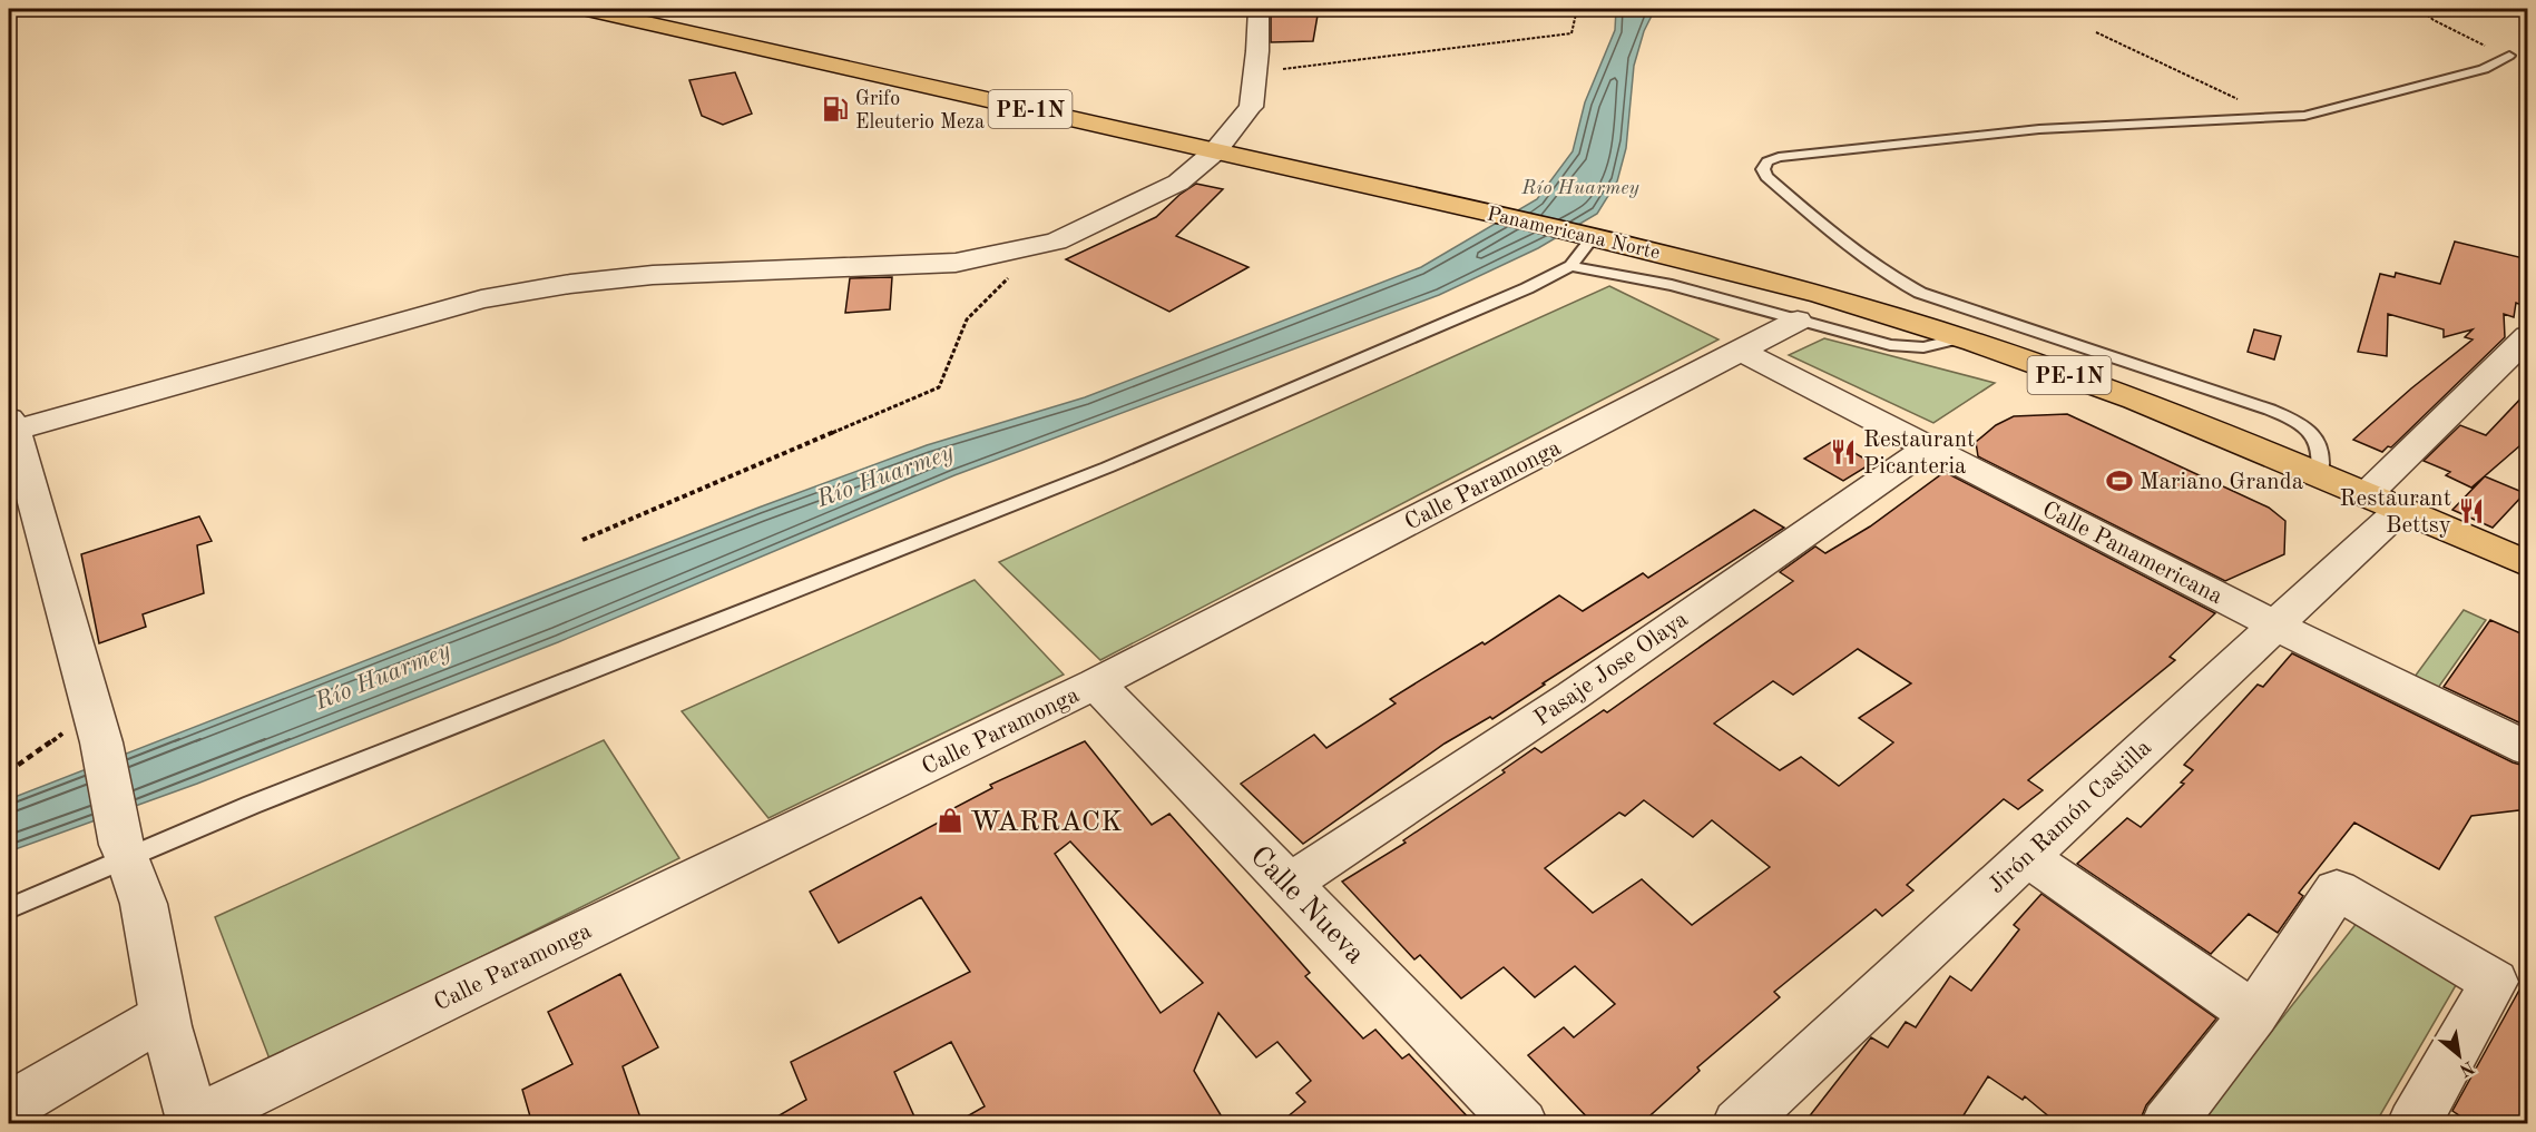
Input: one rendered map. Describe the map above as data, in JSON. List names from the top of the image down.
{
  "streets": {
    "highway": ["PE-1N", "Panamericana Norte"],
    "street": [
      "Calle Paramonga",
      "Calle Panamericana",
      "Pasaje Jose Olaya",
      "Jirón Ramón Castilla",
      "Calle Nueva"
    ]
  },
  "crossings": [
    ["Panamericana Norte", "Jirón Ramón Castilla"],
    ["Calle Paramonga", "Calle Panamericana"],
    ["Calle Paramonga", "Calle Nueva"],
    ["Calle Panamericana", "Pasaje Jose Olaya"],
    ["Calle Panamericana", "Jirón Ramón Castilla"],
    ["Pasaje Jose Olaya", "Calle Nueva"]
  ],
  "water": ["Río Huarmey"],
  "places": {
    "fuel station": ["Grifo Eleuterio Meza"],
    "restaurant": ["Restaurant Picanteria", "Restaurant Bettsy"],
    "sports": ["Mariano Granda"],
    "shop": ["WARRACK"]
  },
  "north": "bottom right"
}
